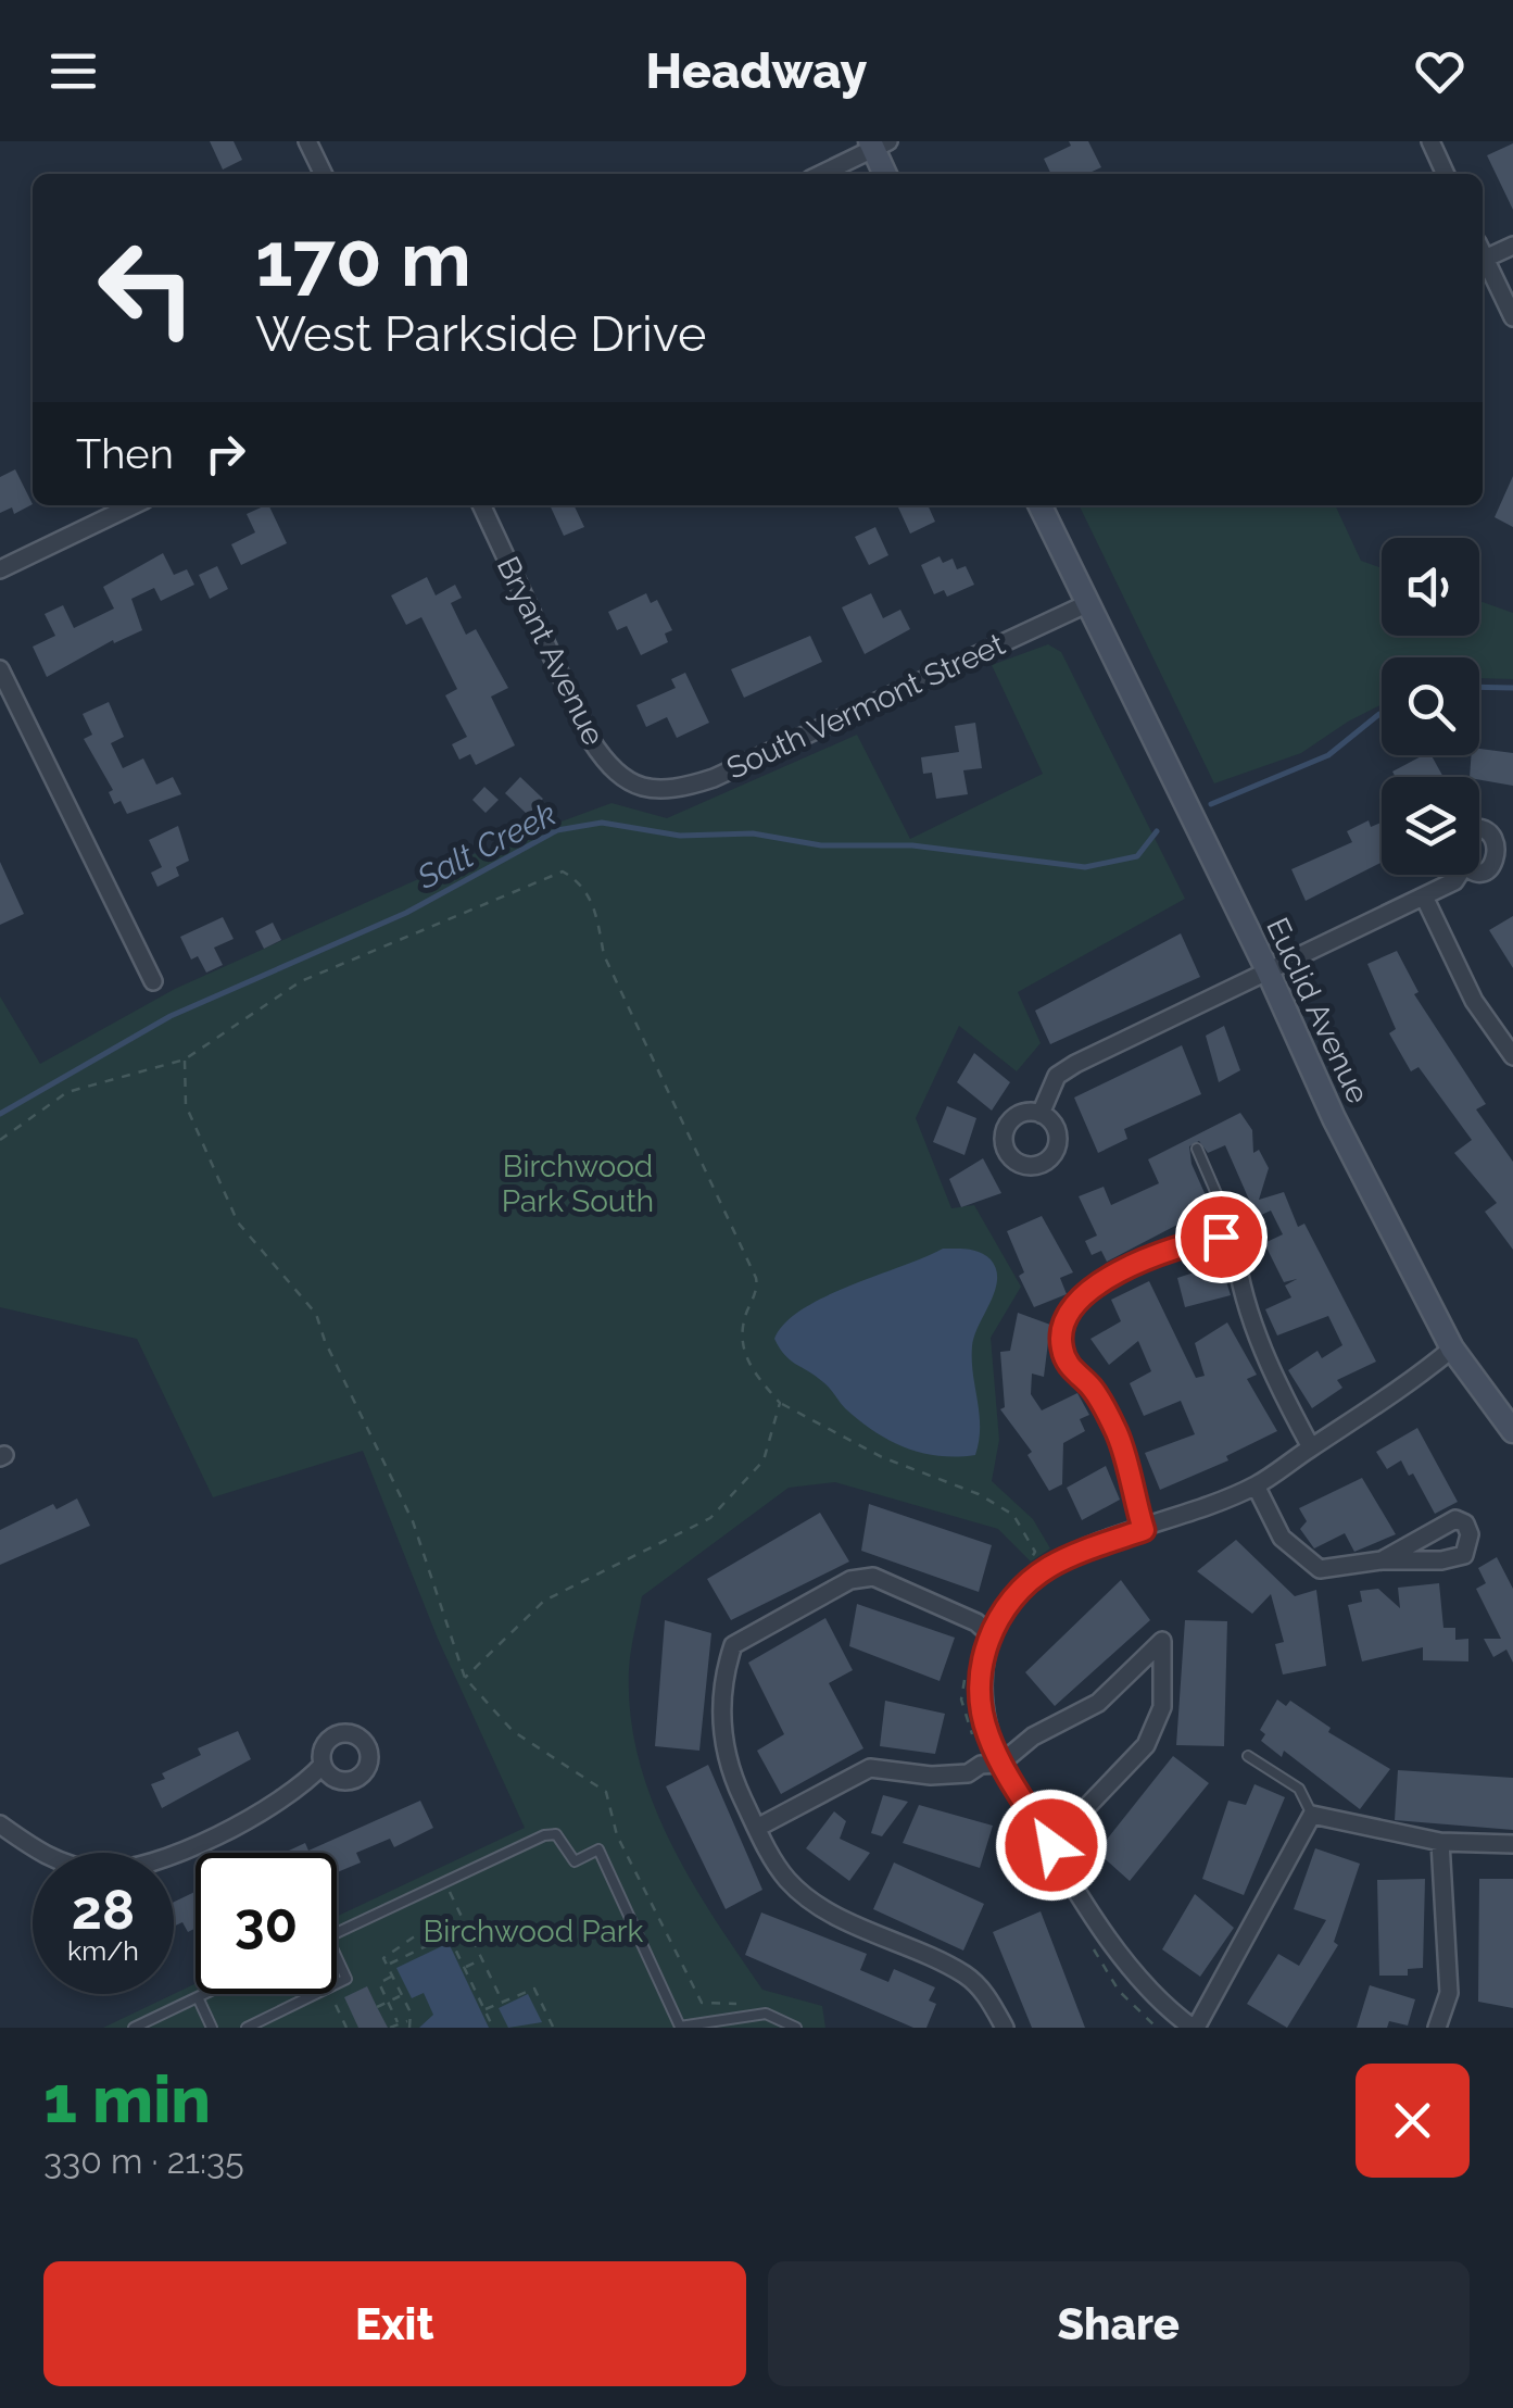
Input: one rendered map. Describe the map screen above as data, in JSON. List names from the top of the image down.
{
  "streets": {
    "main road": ["Euclid Avenue"],
    "street": ["Bryant Avenue", "South Vermont Street"]
  },
  "crossings": [
    ["Bryant Avenue", "South Vermont Street"],
    ["South Vermont Street", "Euclid Avenue"]
  ],
  "water": ["Salt Creek"],
  "parks": ["Birchwood Park South", "Birchwood Park"],
  "page": {
    "header": "Headway",
    "turn": ["170 m", "West Parkside Drive"],
    "then": "Then",
    "speed": "28 km/h",
    "limit": "30",
    "heading": ["1 min", "330 m · 21:35"],
    "buttons": ["Exit", "Share"]
  }
}
